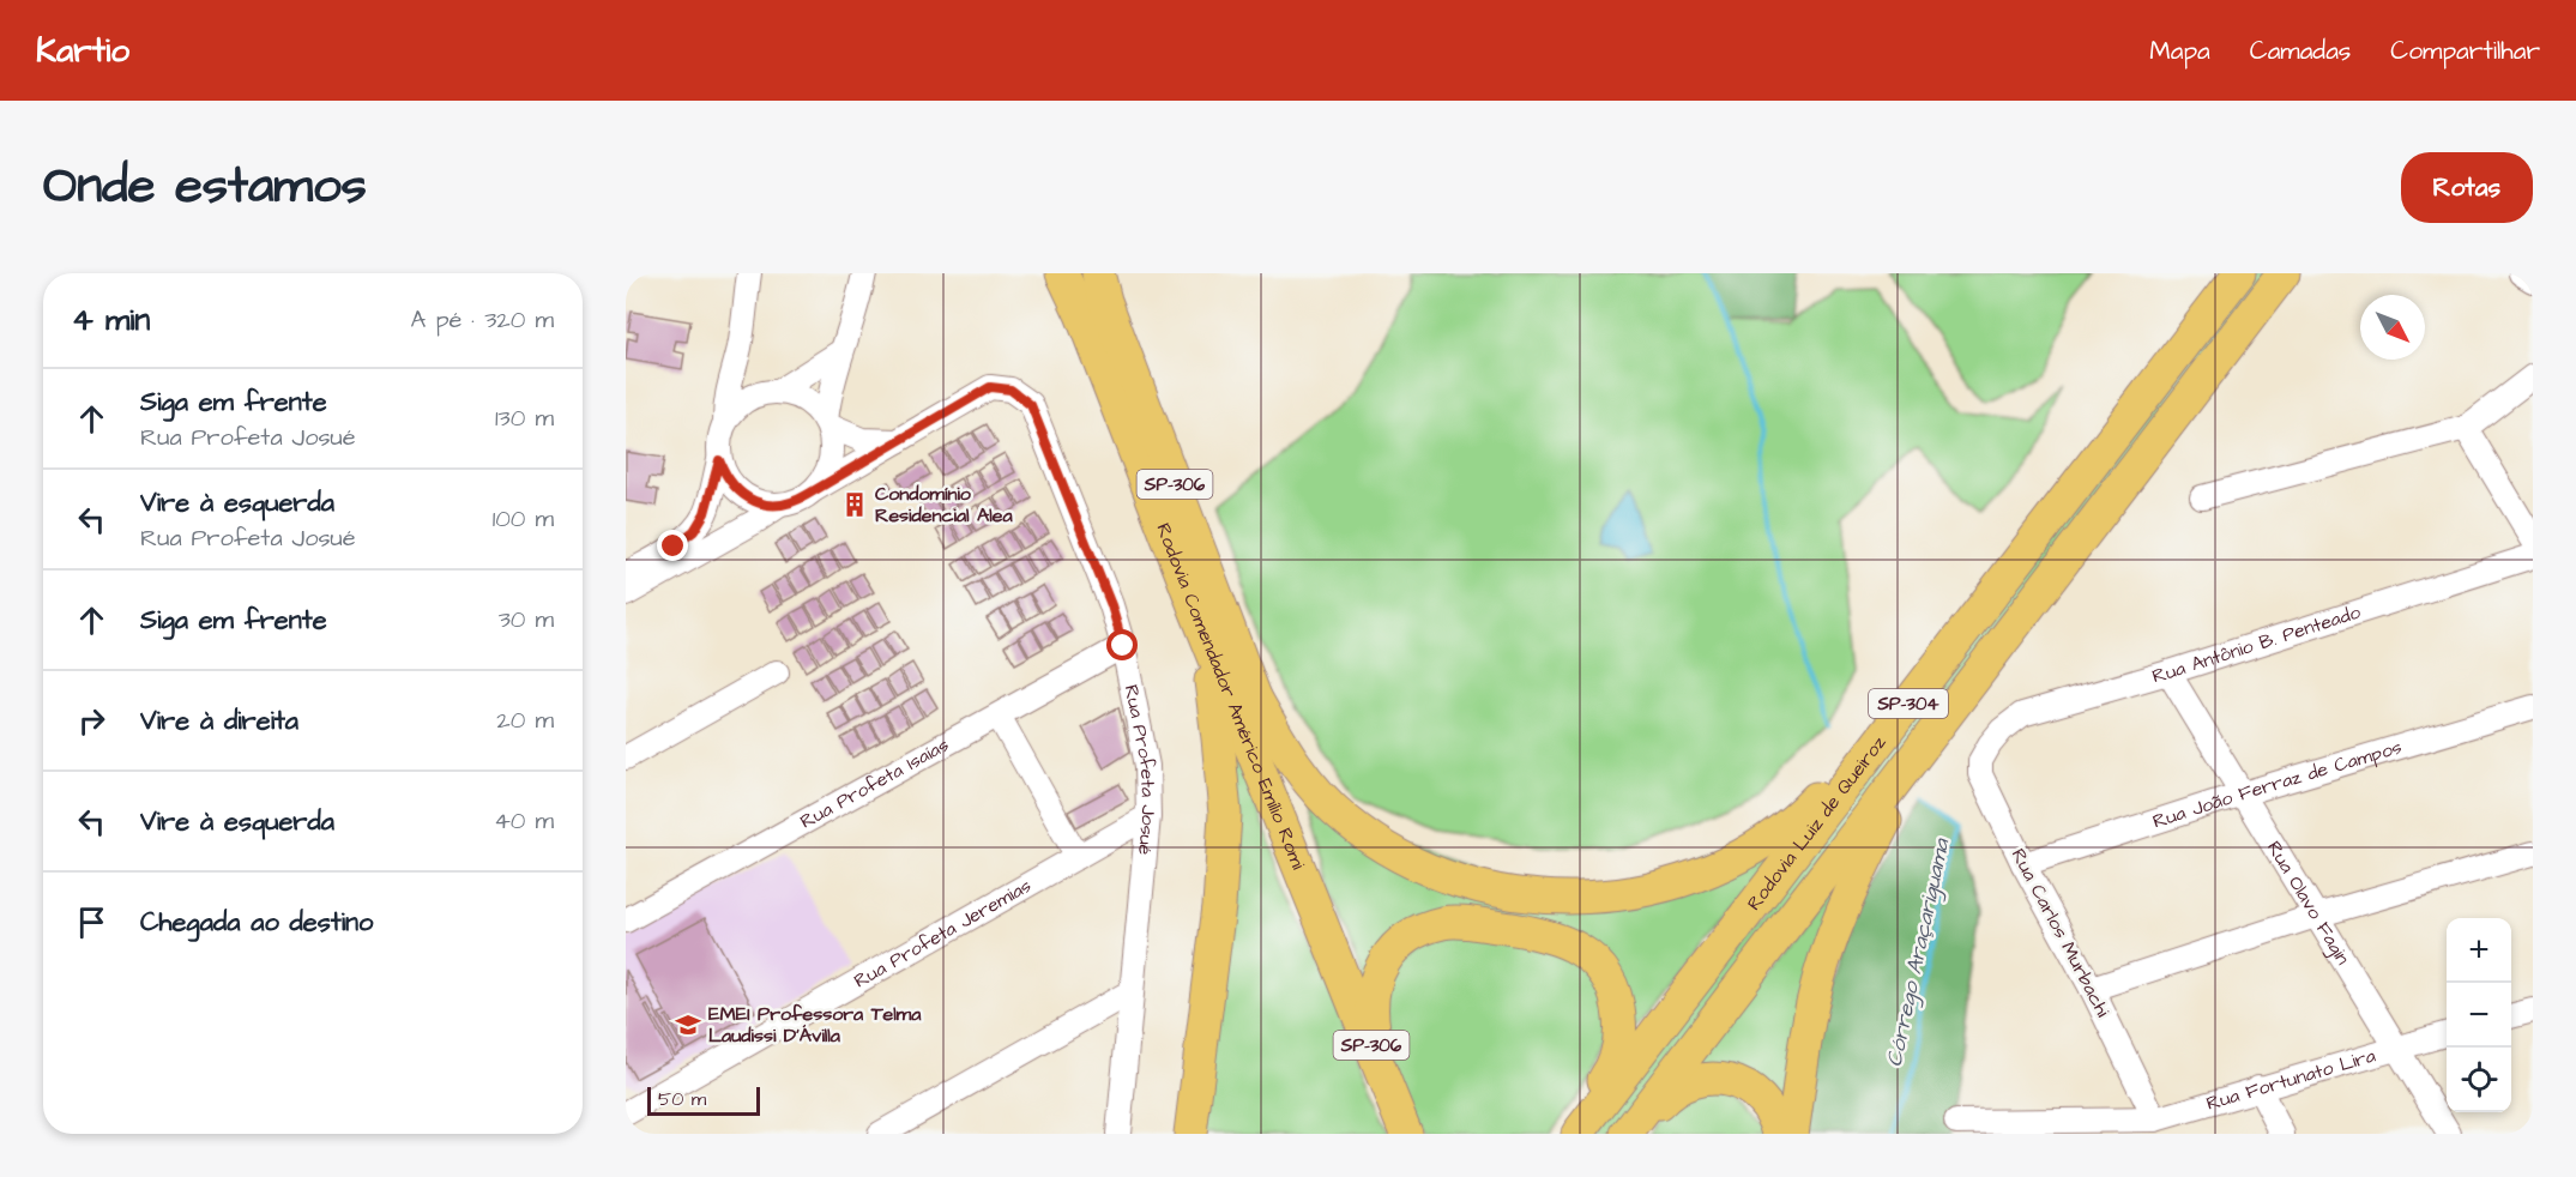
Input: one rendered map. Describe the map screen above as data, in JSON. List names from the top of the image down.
{
  "streets": {
    "highway": [
      "SP-306",
      "Rodovia Comendador Américo Emílio Romi",
      "SP-304",
      "Rodovia Luiz de Queiroz"
    ],
    "street": [
      "Rua Antônio B. Penteado",
      "Rua Profeta Josué",
      "Rua Profeta Isaías",
      "Rua João Ferraz de Campos",
      "Rua Olavo Fagin",
      "Rua Profeta Jeremias",
      "Rua Carlos Murbachi",
      "Rua Fortunato Lira"
    ]
  },
  "crossings": [
    ["Rua Antônio B. Penteado", "Rua Olavo Fagin"],
    ["Rua Antônio B. Penteado", "Rua Carlos Murbachi"],
    ["Rua Profeta Josué", "Rua Profeta Isaías"],
    ["Rua Profeta Josué", "Rua Profeta Jeremias"],
    ["Rua João Ferraz de Campos", "Rua Olavo Fagin"],
    ["Rua João Ferraz de Campos", "Rua Carlos Murbachi"],
    ["Rua Olavo Fagin", "Rua Fortunato Lira"],
    ["Rua Carlos Murbachi", "Rua Fortunato Lira"]
  ],
  "water": ["Córrego Araçariguama"],
  "places": {
    "building": ["Condomínio Residencial Alea"],
    "school or university": ["EMEI Professora Telma Laudissi D'Ávilla"]
  },
  "scale_bar": "50 m",
  "north": "bottom right",
  "page": {
    "header": "Kartio",
    "nav": ["Mapa", "Camadas", "Compartilhar"],
    "title": "Onde estamos",
    "buttons": "Rotas",
    "heading": ["4 min", "A pé · 320 m"],
    "list": [
      ["Siga em frente", "Rua Profeta Josué", "130 m"],
      ["Vire à esquerda", "Rua Profeta Josué", "100 m"],
      ["Siga em frente", "30 m"],
      ["Vire à direita", "20 m"],
      ["Vire à esquerda", "40 m"],
      "Chegada ao destino"
    ],
    "map_buttons": ["+", "−"],
    "scale": "50 m"
  }
}
